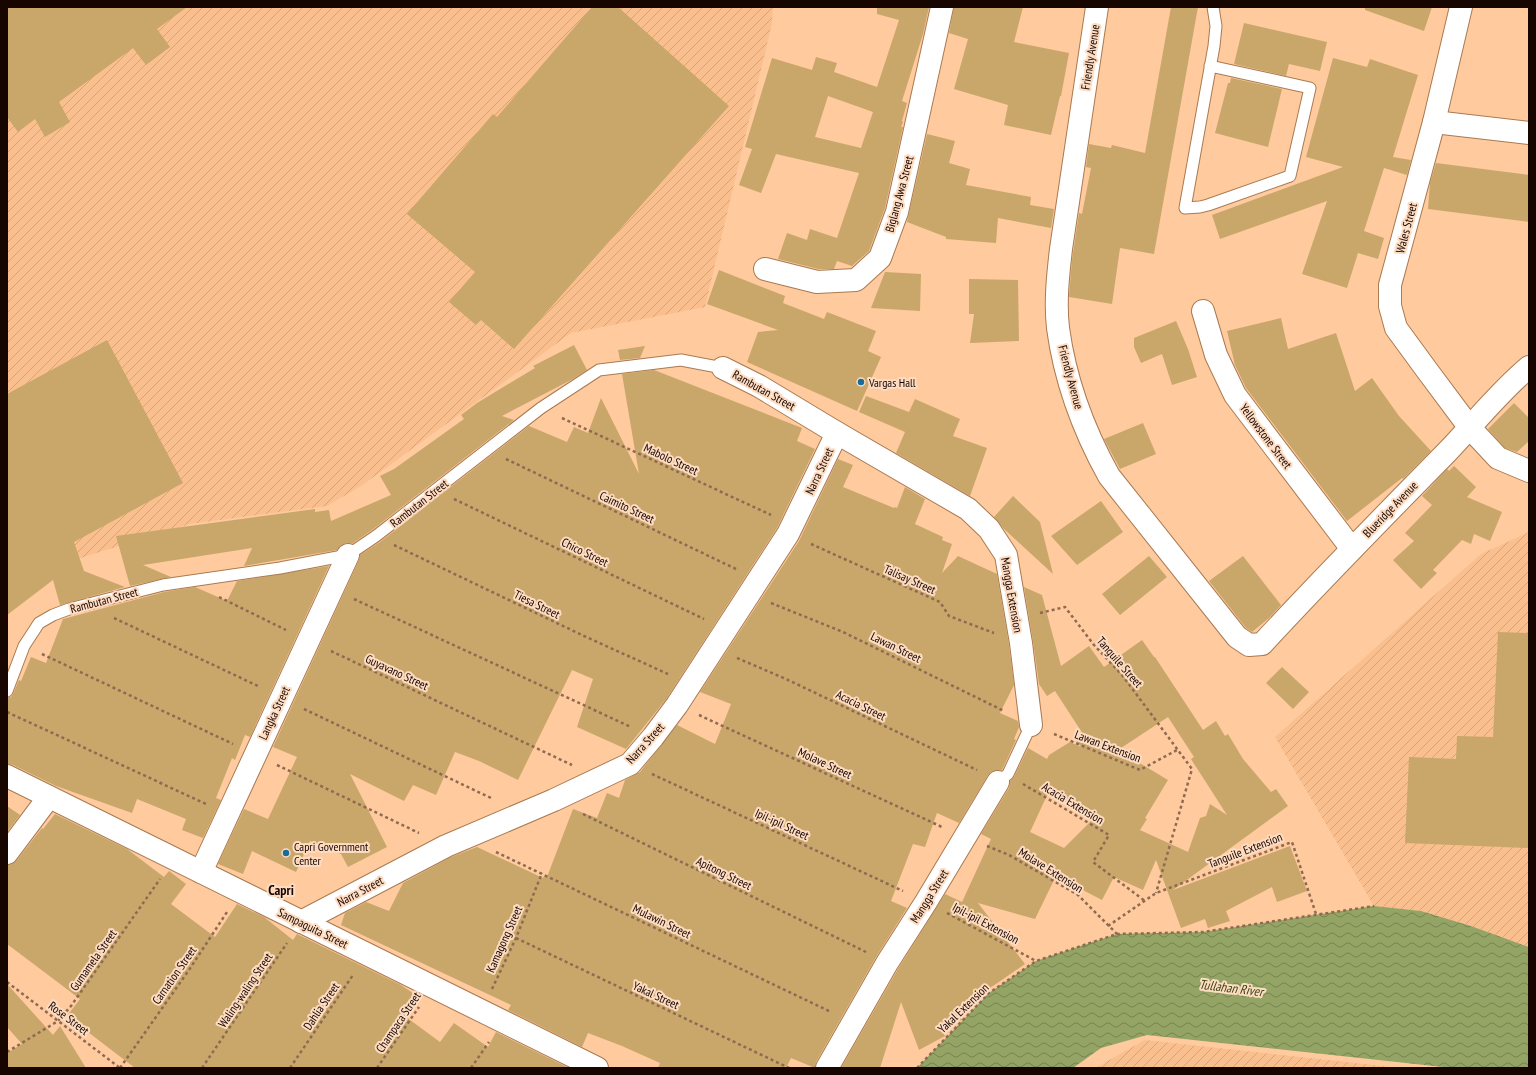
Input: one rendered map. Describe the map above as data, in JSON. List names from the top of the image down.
{
  "streets": {
    "street": [
      "Friendly Avenue",
      "Biglang Awa Street",
      "Wales Street",
      "Rambutan Street",
      "Yellowstone Street",
      "Narra Street",
      "Blueridge Avenue",
      "Mangga Extension",
      "Langka Street",
      "Mangga Street",
      "Sampaguita Street"
    ],
    "path": [
      "Mabolo Street",
      "Caimito Street",
      "Chico Street",
      "Talisay Street",
      "Tiesa Street",
      "Lawan Street",
      "Tanguile Street",
      "Guyavano Street",
      "Acacia Street",
      "Lawan Extension",
      "Molave Street",
      "Acacia Extension",
      "Ipil-ipil Street",
      "Tanguile Extension",
      "Molave Extension",
      "Apitong Street",
      "Mulawin Street",
      "Ipil-ipil Extension",
      "Kamagong Street",
      "Gumamela Street",
      "Carnation Street",
      "Waling-waling Street",
      "Yakal Street",
      "Dahlia Street",
      "Yakal Extension",
      "Rose Street",
      "Champaca Street"
    ]
  },
  "crossings": [
    ["Friendly Avenue", "Blueridge Avenue"],
    ["Wales Street", "Blueridge Avenue"],
    ["Rambutan Street", "Mabolo Street"],
    ["Rambutan Street", "Narra Street"],
    ["Rambutan Street", "Caimito Street"],
    ["Rambutan Street", "Chico Street"],
    ["Rambutan Street", "Mangga Extension"],
    ["Rambutan Street", "Tiesa Street"],
    ["Rambutan Street", "Guyavano Street"],
    ["Rambutan Street", "Langka Street"],
    ["Yellowstone Street", "Blueridge Avenue"],
    ["Mabolo Street", "Narra Street"],
    ["Mabolo Street", "Talisay Street"],
    ["Narra Street", "Caimito Street"],
    ["Narra Street", "Chico Street"],
    ["Narra Street", "Talisay Street"],
    ["Narra Street", "Mangga Extension"],
    ["Narra Street", "Tiesa Street"],
    ["Narra Street", "Lawan Street"],
    ["Narra Street", "Guyavano Street"],
    ["Narra Street", "Acacia Street"],
    ["Narra Street", "Molave Street"],
    ["Narra Street", "Ipil-ipil Street"],
    ["Narra Street", "Apitong Street"],
    ["Narra Street", "Mulawin Street"],
    ["Narra Street", "Sampaguita Street"],
    ["Narra Street", "Waling-waling Street"],
    ["Caimito Street", "Lawan Street"],
    ["Talisay Street", "Mangga Extension"],
    ["Mangga Extension", "Lawan Street"],
    ["Mangga Extension", "Tanguile Street"],
    ["Mangga Extension", "Lawan Extension"],
    ["Mangga Extension", "Mangga Street"],
    ["Lawan Street", "Lawan Extension"],
    ["Lawan Street", "Mangga Street"],
    ["Tanguile Street", "Lawan Extension"],
    ["Tanguile Street", "Tanguile Extension"],
    ["Guyavano Street", "Langka Street"],
    ["Acacia Street", "Acacia Extension"],
    ["Acacia Street", "Mangga Street"],
    ["Langka Street", "Sampaguita Street"],
    ["Lawan Extension", "Mangga Street"],
    ["Molave Street", "Molave Extension"],
    ["Molave Street", "Mangga Street"],
    ["Acacia Extension", "Tanguile Extension"],
    ["Acacia Extension", "Mangga Street"],
    ["Ipil-ipil Street", "Mangga Street"],
    ["Ipil-ipil Street", "Ipil-ipil Extension"],
    ["Tanguile Extension", "Molave Extension"],
    ["Tanguile Extension", "Yakal Extension"],
    ["Molave Extension", "Mangga Street"],
    ["Molave Extension", "Yakal Extension"],
    ["Apitong Street", "Mangga Street"],
    ["Mangga Street", "Mulawin Street"],
    ["Mangga Street", "Ipil-ipil Extension"],
    ["Mulawin Street", "Kamagong Street"],
    ["Ipil-ipil Extension", "Yakal Extension"],
    ["Sampaguita Street", "Kamagong Street"],
    ["Sampaguita Street", "Gumamela Street"],
    ["Sampaguita Street", "Carnation Street"],
    ["Sampaguita Street", "Waling-waling Street"],
    ["Sampaguita Street", "Dahlia Street"],
    ["Sampaguita Street", "Champaca Street"],
    ["Kamagong Street", "Yakal Street"],
    ["Gumamela Street", "Rose Street"],
    ["Carnation Street", "Rose Street"]
  ],
  "districts": ["Capri"],
  "water": ["Tullahan River"],
  "places": ["Vargas Hall", "Capri Government Center"]
}
